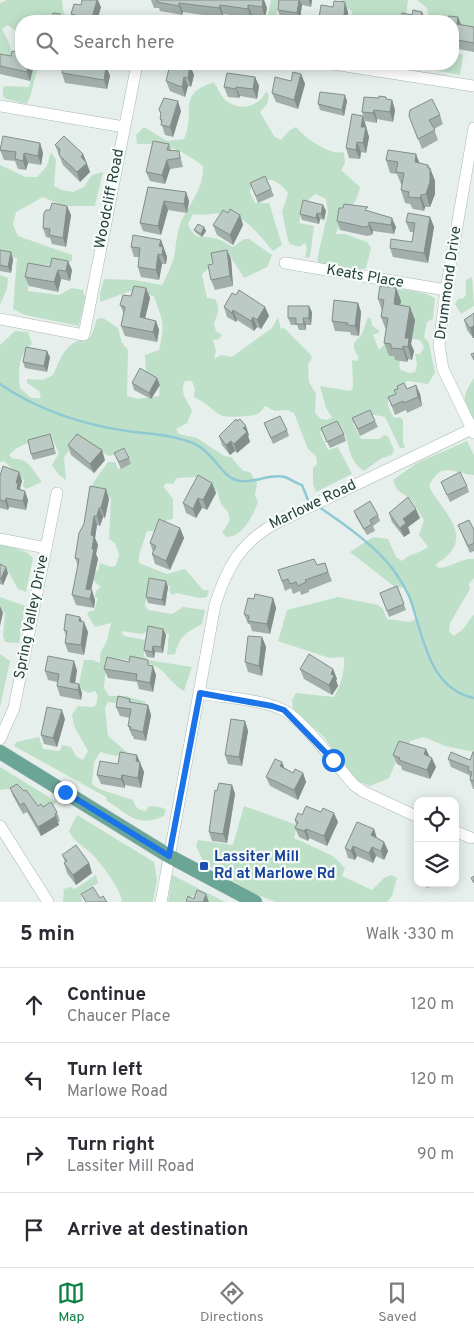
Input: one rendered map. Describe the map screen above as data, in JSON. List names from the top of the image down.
{
  "streets": {
    "street": [
      "Woodcliff Road",
      "Keats Place",
      "Drummond Drive",
      "Marlowe Road",
      "Spring Valley Drive"
    ]
  },
  "crossings": [
    ["Keats Place", "Drummond Drive"],
    ["Drummond Drive", "Marlowe Road"]
  ],
  "places": {
    "transit": ["Lassiter Mill Rd at Marlowe Rd"]
  },
  "page": {
    "search": "Search here",
    "heading": ["5 min", "Walk · 330 m"],
    "list": [
      ["Continue", "Chaucer Place", "120 m"],
      ["Turn left", "Marlowe Road", "120 m"],
      ["Turn right", "Lassiter Mill Road", "90 m"],
      "Arrive at destination"
    ],
    "nav": ["Map", "Directions", "Saved"]
  }
}
